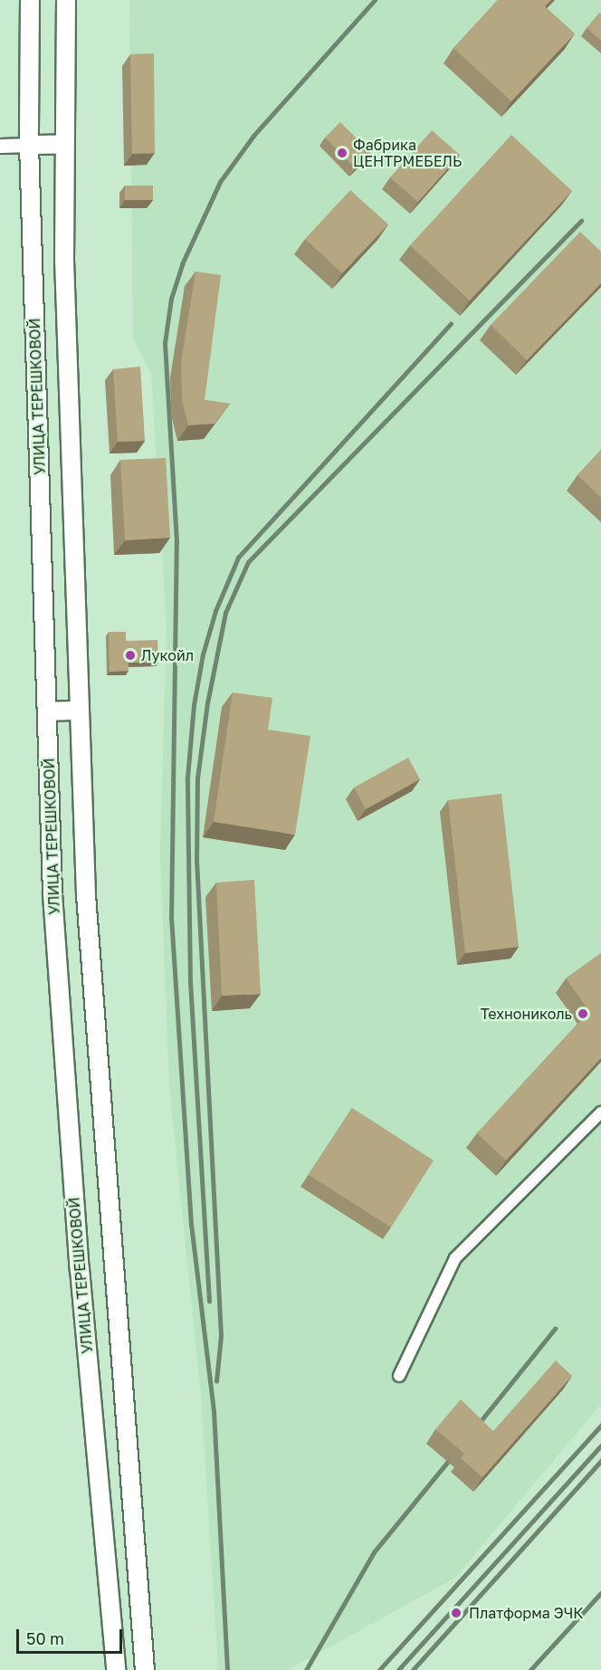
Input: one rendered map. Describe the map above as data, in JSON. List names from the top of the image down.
{
  "streets": {
    "main road": ["УЛИЦА ТЕРЕШКОВОЙ"]
  },
  "places": [
    "Фабрика ЦЕНТРМЕБЕЛЬ",
    "Лукойл",
    "Технониколь",
    "Платформа ЭЧК"
  ],
  "scale_bar": "50 m"
}
